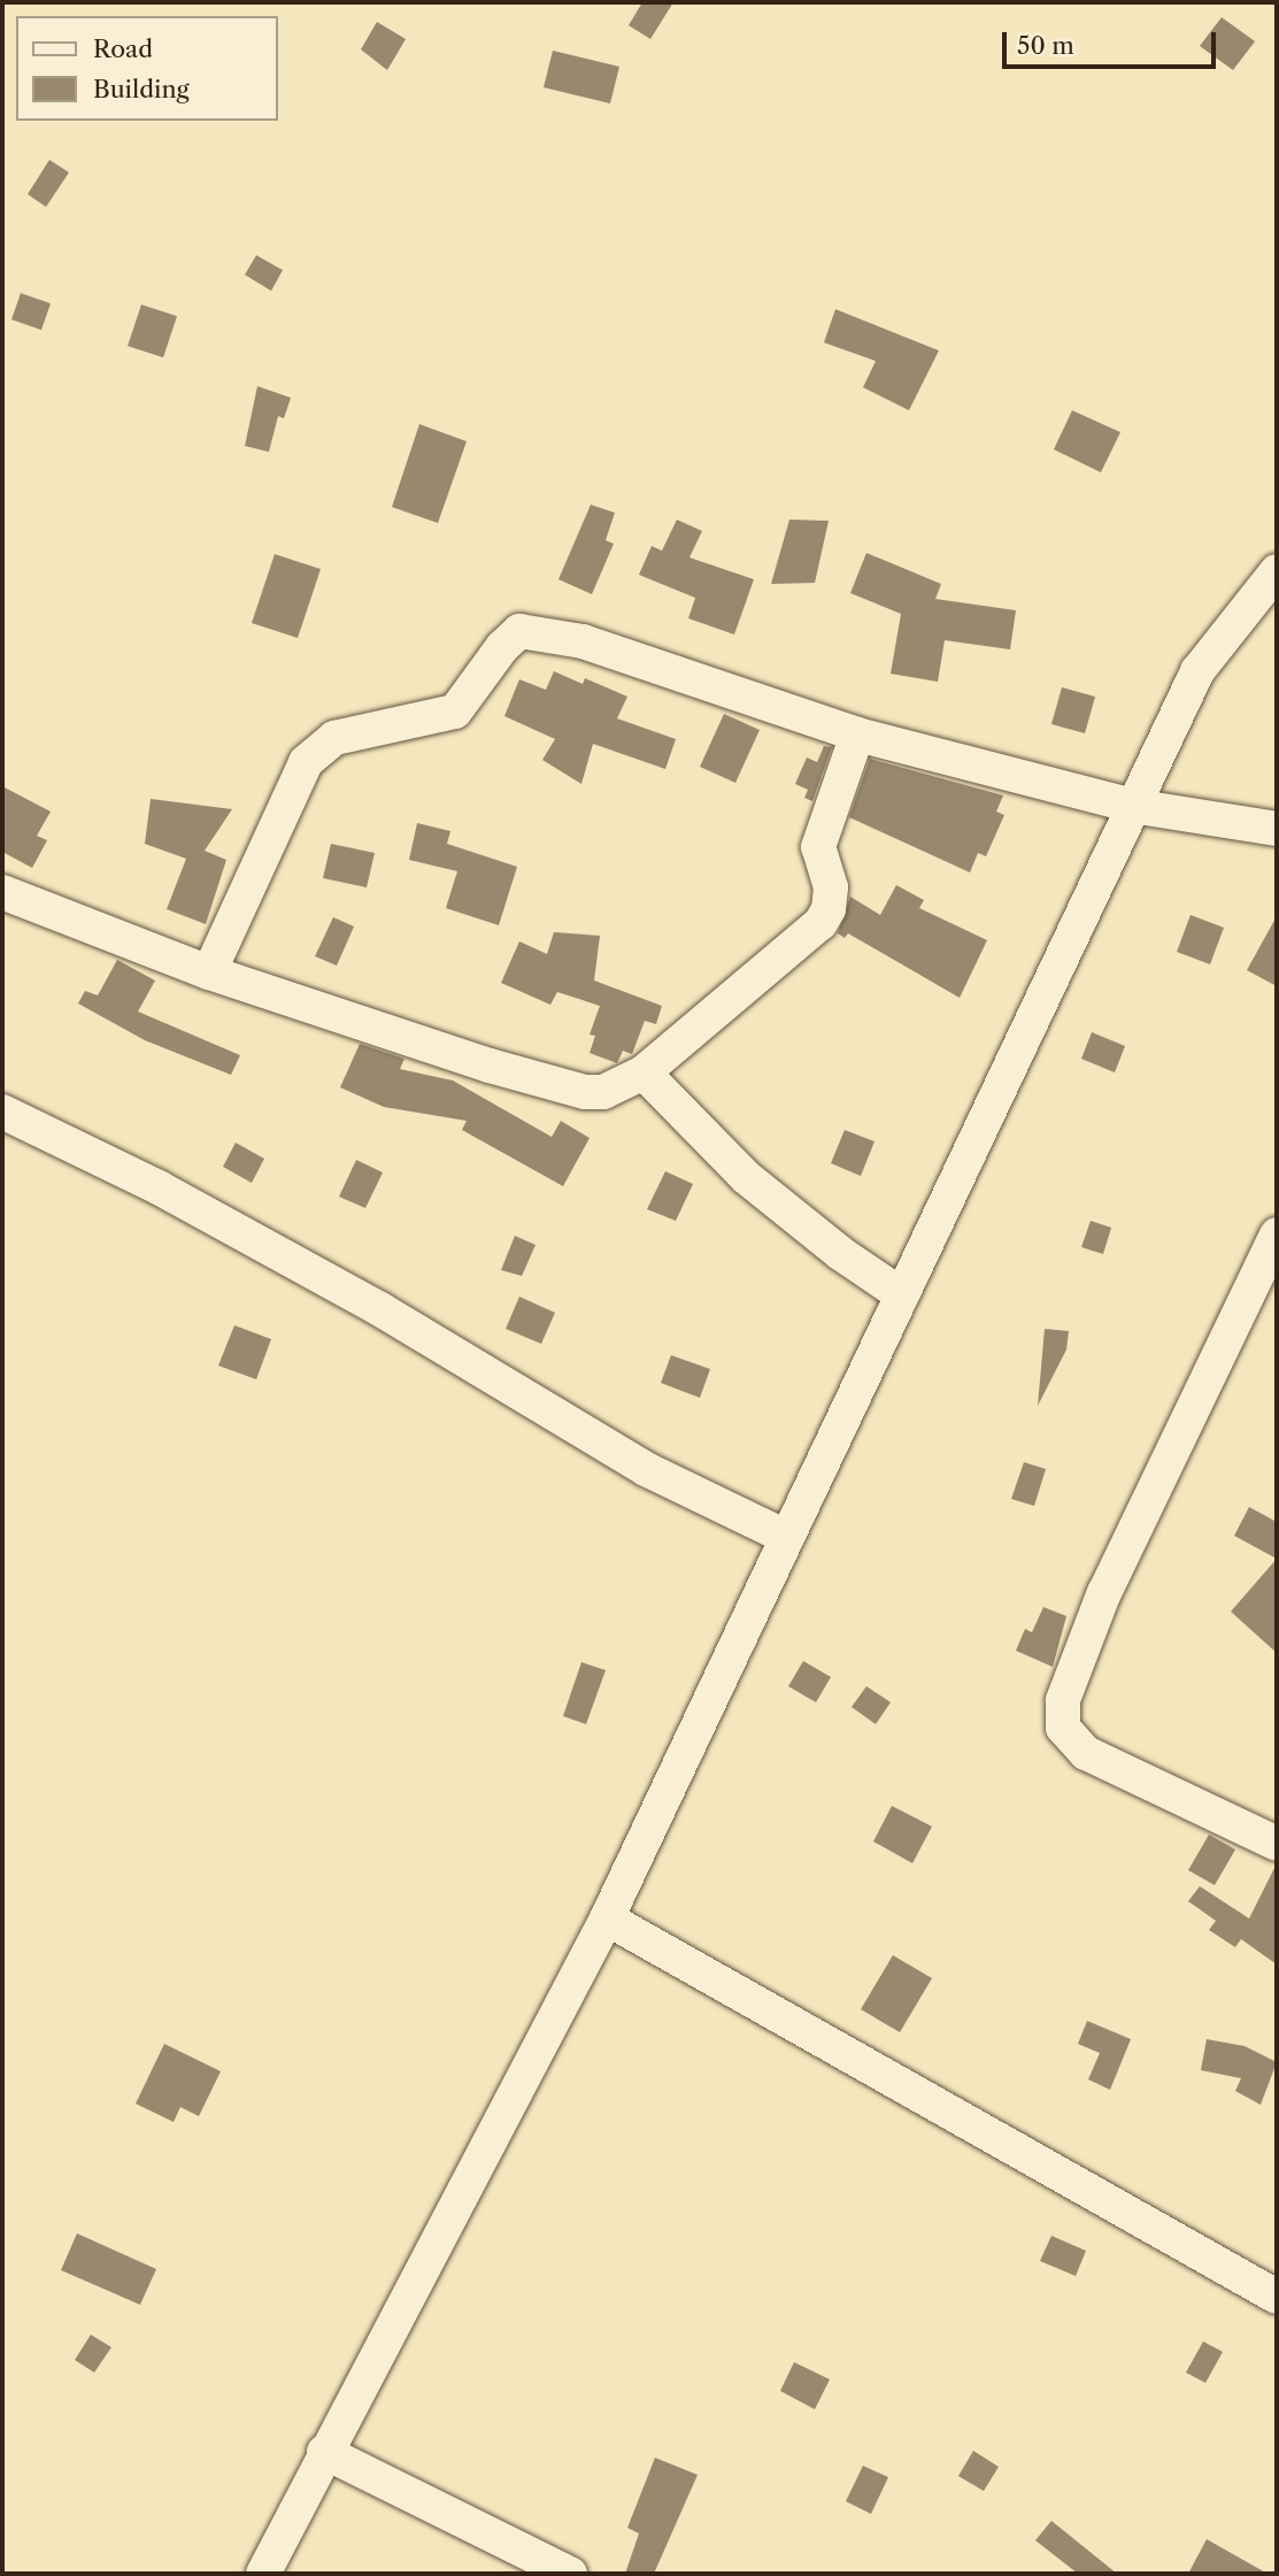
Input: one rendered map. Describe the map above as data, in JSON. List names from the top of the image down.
{
  "legend": ["Road", "Building"],
  "scale_bar": "50 m"
}
